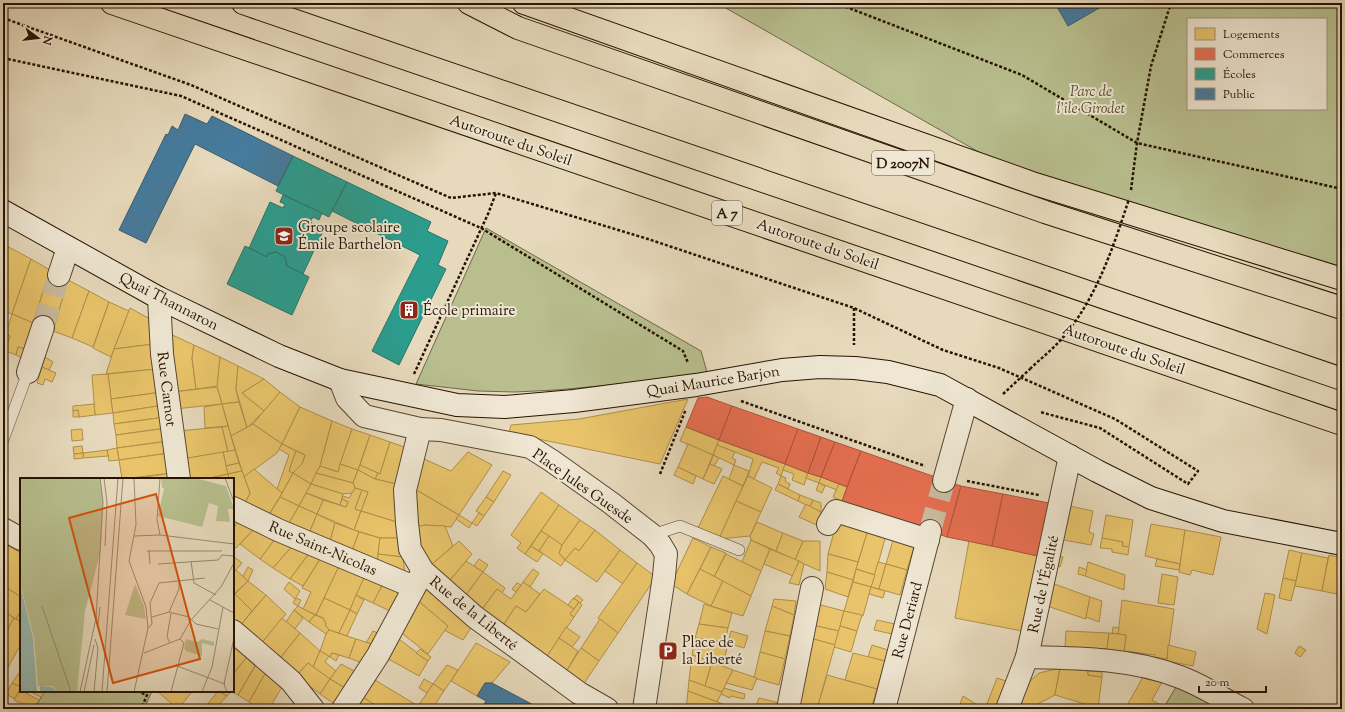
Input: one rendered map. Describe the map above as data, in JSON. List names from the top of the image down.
{
  "streets": {
    "main road": ["Autoroute du Soleil", "D 2007N", "A 7"],
    "street": [
      "Quai Thannaron",
      "Quai Maurice Barjon",
      "Rue Carnot",
      "Place Jules Guesde",
      "Rue Saint-Nicolas",
      "Rue de l'Égalité",
      "Rue de la Liberté",
      "Rue Deriard"
    ]
  },
  "crossings": [
    ["Quai Thannaron", "Quai Maurice Barjon"],
    ["Quai Thannaron", "Rue Carnot"],
    ["Quai Thannaron", "Place Jules Guesde"],
    ["Quai Maurice Barjon", "Place Jules Guesde"],
    ["Quai Maurice Barjon", "Rue de l'Égalité"],
    ["Place Jules Guesde", "Rue de la Liberté"],
    ["Rue Saint-Nicolas", "Rue de la Liberté"]
  ],
  "parks": ["Parc de l'île Girodet"],
  "places": {
    "school or university": ["Groupe scolaire Émile Barthelon"],
    "building": ["École primaire"],
    "parking": ["Place de la Liberté"]
  },
  "legend": [
    "Logements",
    "Commerces",
    "Écoles",
    "Public"
  ],
  "scale_bar": "20 m",
  "north": "right"
}
